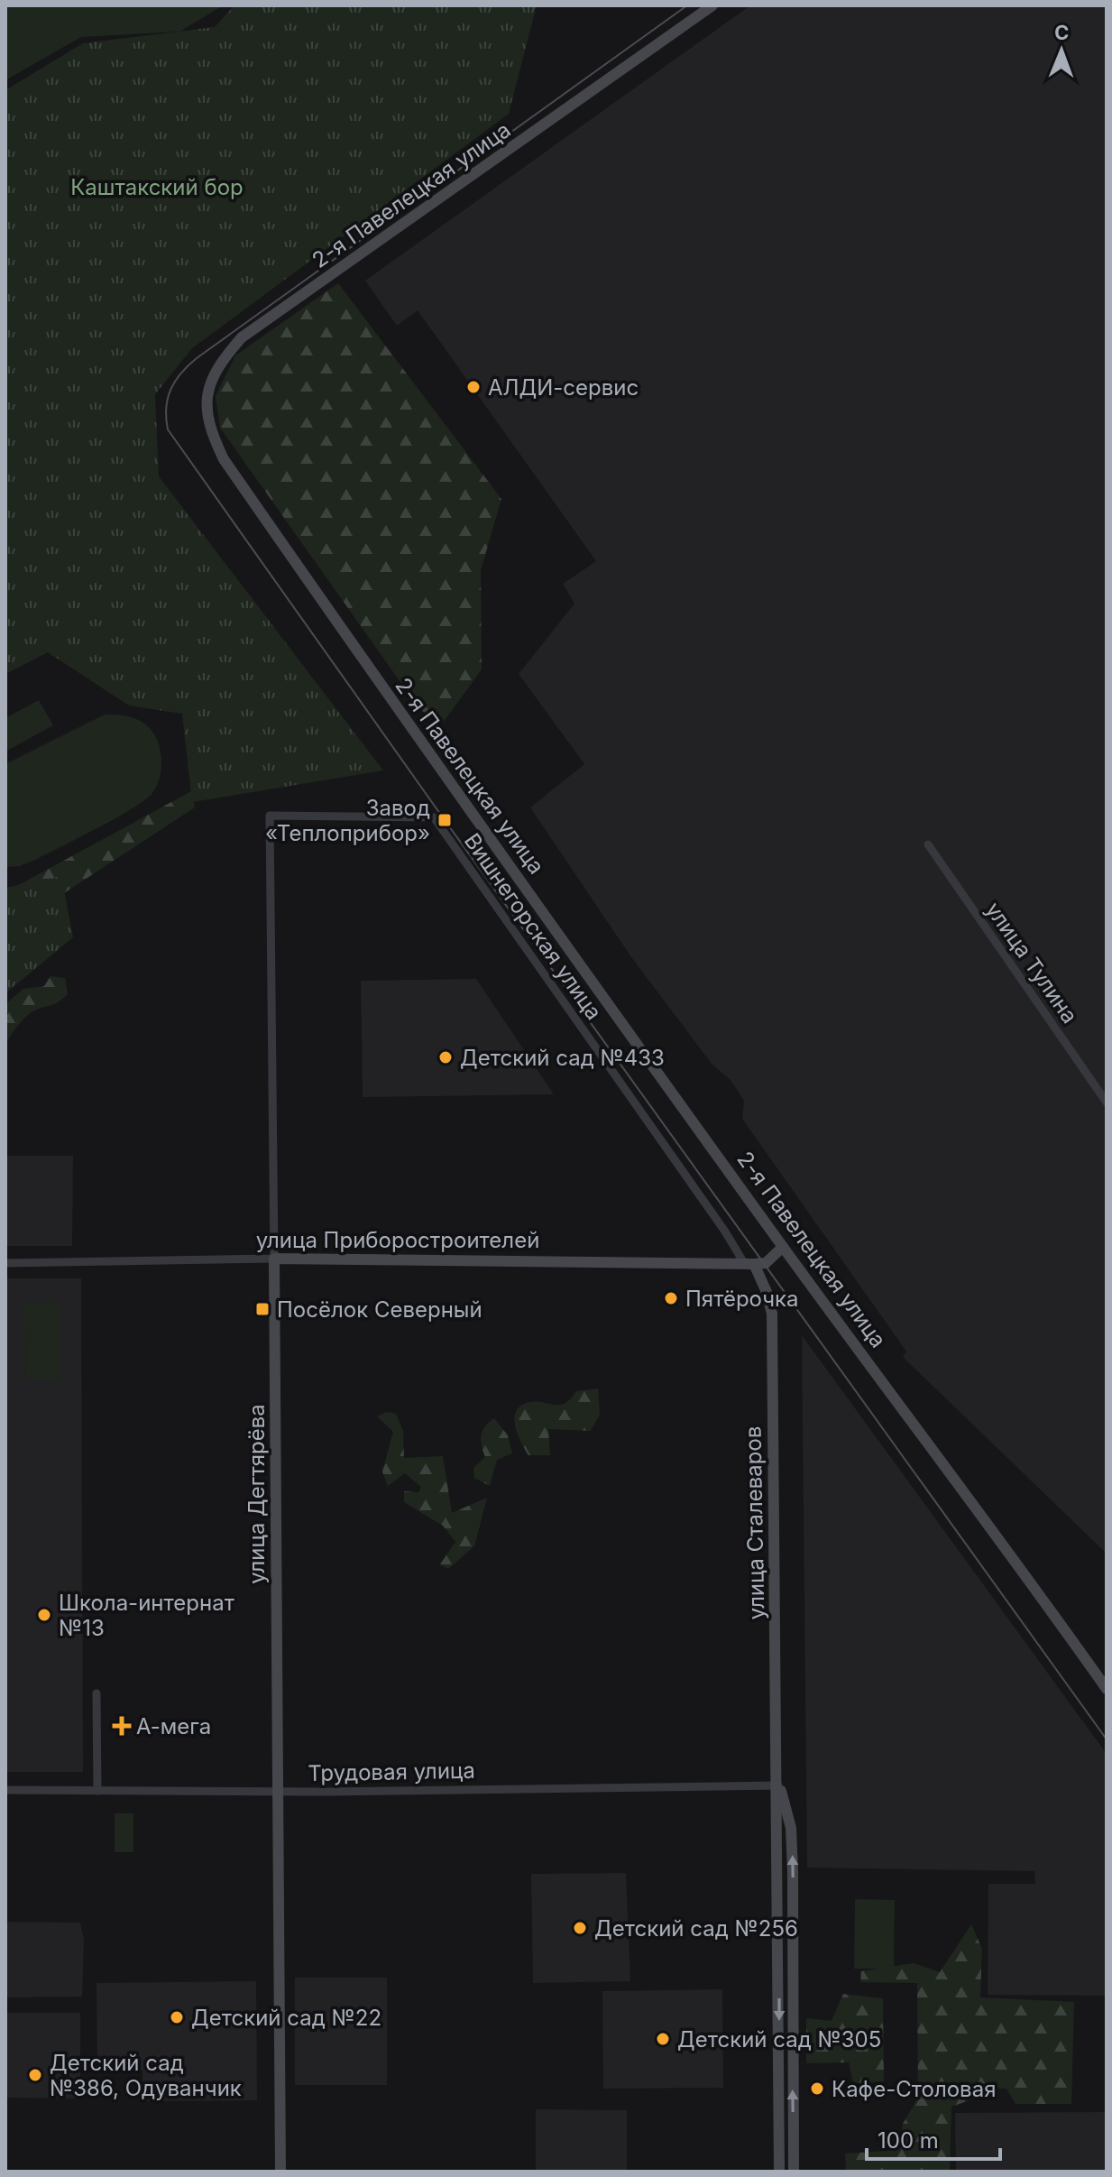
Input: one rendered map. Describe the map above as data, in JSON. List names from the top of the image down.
{
  "streets": {
    "street": [
      "2-я Павелецкая улица",
      "Вишнегорская улица",
      "улица Тулина",
      "улица Приборостроителей",
      "улица Дегтярёва",
      "улица Сталеваров",
      "Трудовая улица"
    ]
  },
  "crossings": [
    ["Вишнегорская улица", "улица Приборостроителей"],
    ["Вишнегорская улица", "улица Дегтярёва"],
    ["Вишнегорская улица", "улица Сталеваров"],
    ["улица Приборостроителей", "улица Дегтярёва"],
    ["улица Приборостроителей", "улица Сталеваров"],
    ["улица Дегтярёва", "Трудовая улица"],
    ["улица Сталеваров", "Трудовая улица"]
  ],
  "parks": ["Каштакский бор"],
  "places": {
    "other": [
      "АЛДИ-сервис",
      "Детский сад №433",
      "Пятёрочка",
      "Школа-интернат №13",
      "Детский сад №256",
      "Детский сад №22",
      "Детский сад №305",
      "Детский сад №386, Одуванчик",
      "Кафе-Столовая"
    ],
    "transit": ["Завод «Теплоприбор»", "Посёлок Северный"],
    "health": ["А-мега"]
  },
  "scale_bar": "100 m",
  "north": "top"
}
